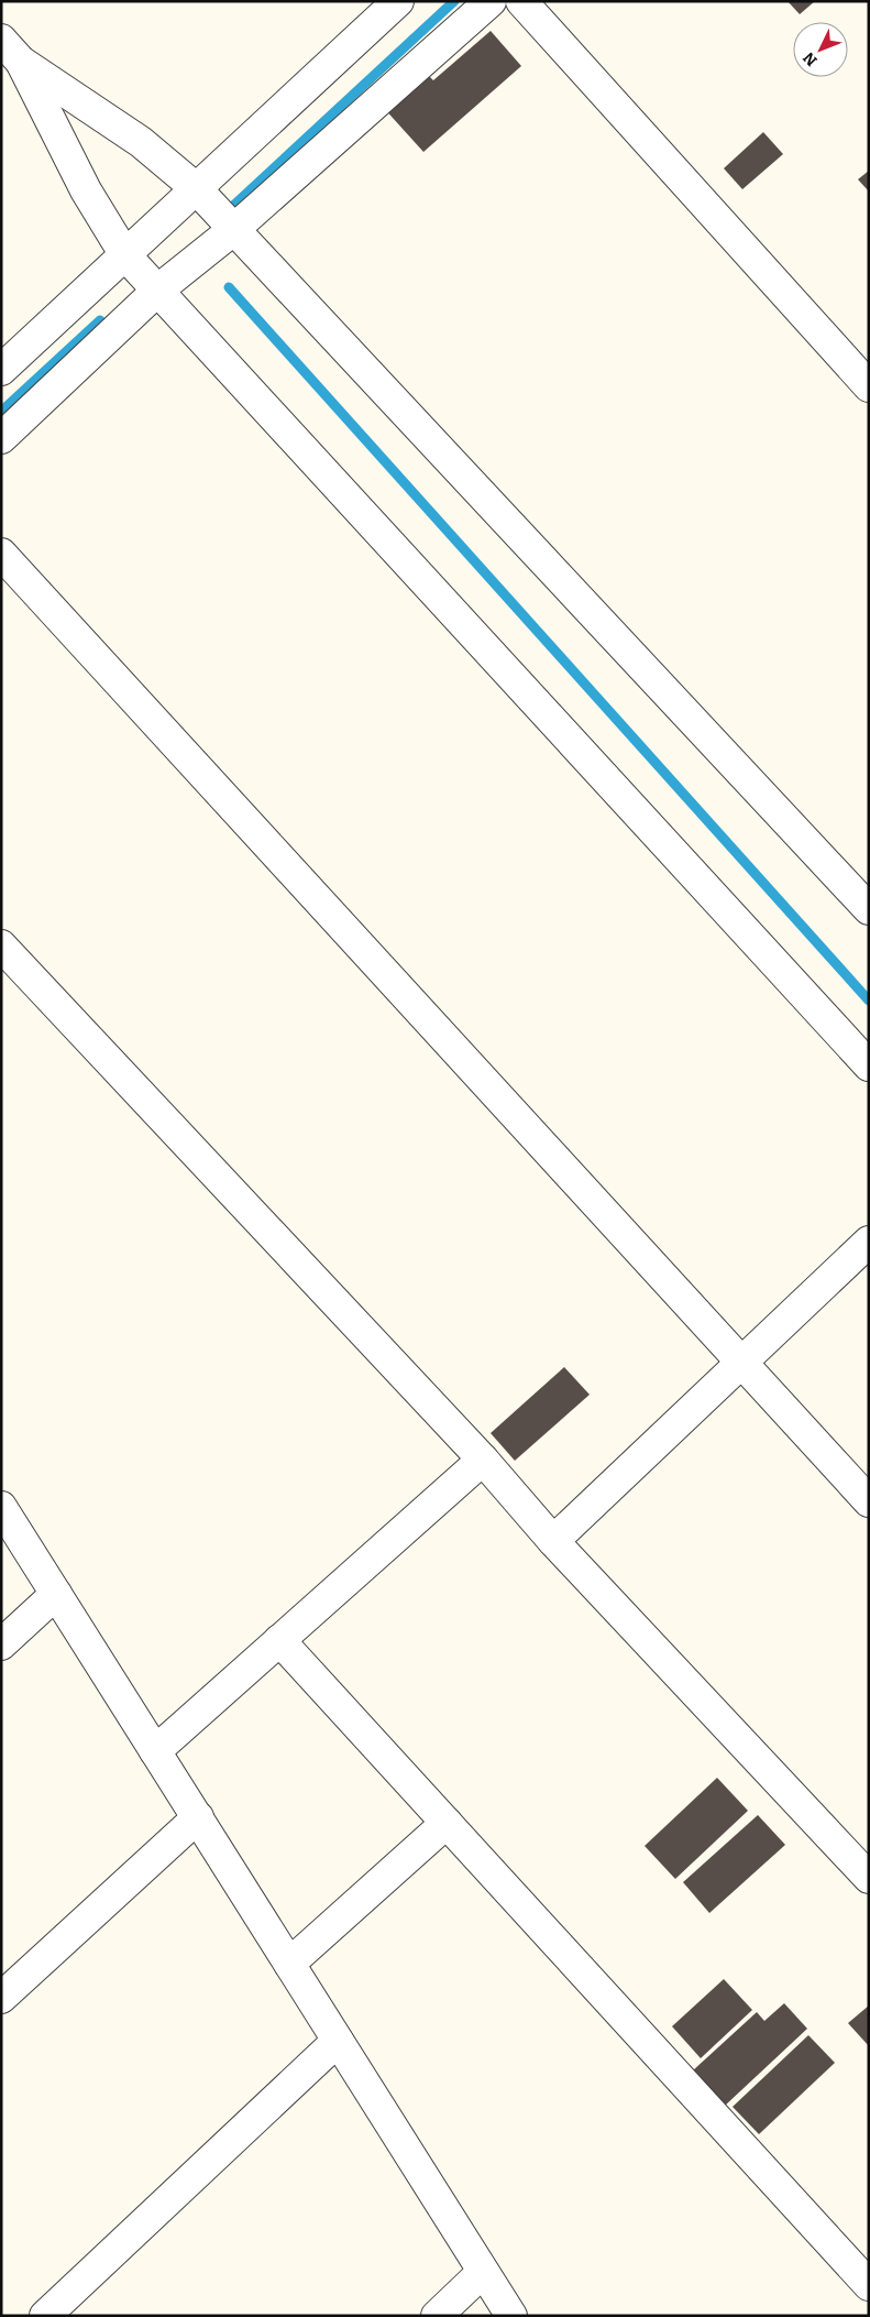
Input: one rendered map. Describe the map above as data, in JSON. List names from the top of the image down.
{
  "north": "bottom left"
}
